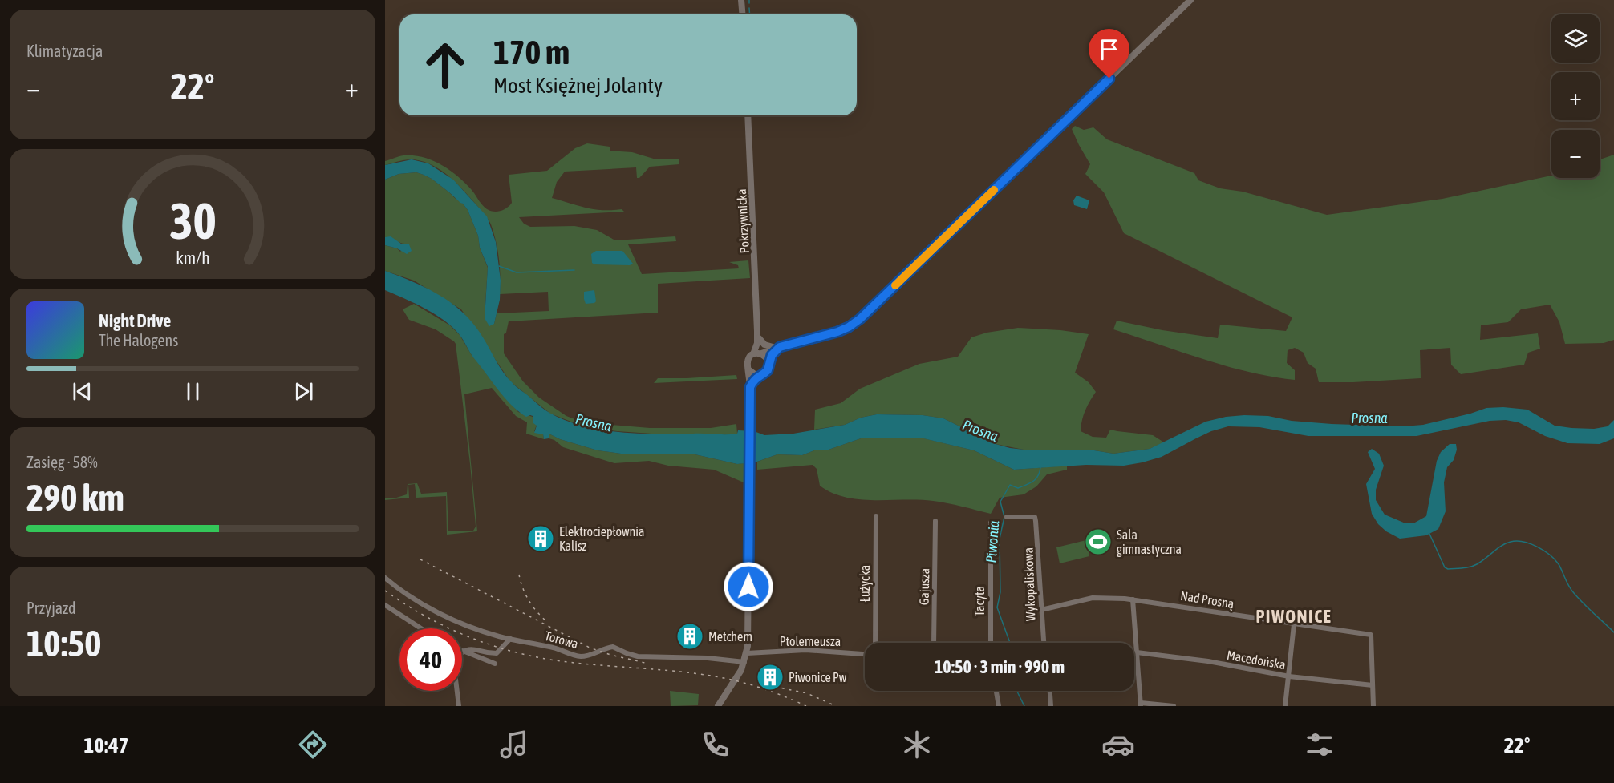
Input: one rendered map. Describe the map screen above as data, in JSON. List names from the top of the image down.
{
  "streets": {
    "street": [
      "Pokrzywnicka",
      "Łużycka",
      "Wykopaliskowa",
      "Gajusza",
      "Nad Prosną",
      "Tacyta",
      "Torowa",
      "Ptolemeusza",
      "Macedońska"
    ]
  },
  "crossings": [
    ["Wykopaliskowa", "Nad Prosną"],
    ["Nad Prosną", "Macedońska"]
  ],
  "districts": ["PIWONICE"],
  "water": ["Prosna", "Piwonia"],
  "places": {
    "building": ["Elektrociepłownia Kalisz", "Metchem", "Piwonice Pw"],
    "sports": ["Sala gimnastyczna"]
  },
  "page": {
    "tile": [
      "Klimatyzacja",
      ["Zasięg · 58%", "290 km"],
      ["Przyjazd", "10:50"]
    ],
    "map_buttons": ["+", "−"],
    "turn": ["170 m", "Most Księżnej Jolanty"],
    "heat": ["−", "22°", "+"],
    "song": ["Night Drive", "The Halogens"],
    "limit": "40",
    "trip": "10:50 · 3 min · 990 m",
    "tabs": ["10:47", "22°"],
    "gauge": ["30", "km/h"]
  }
}
